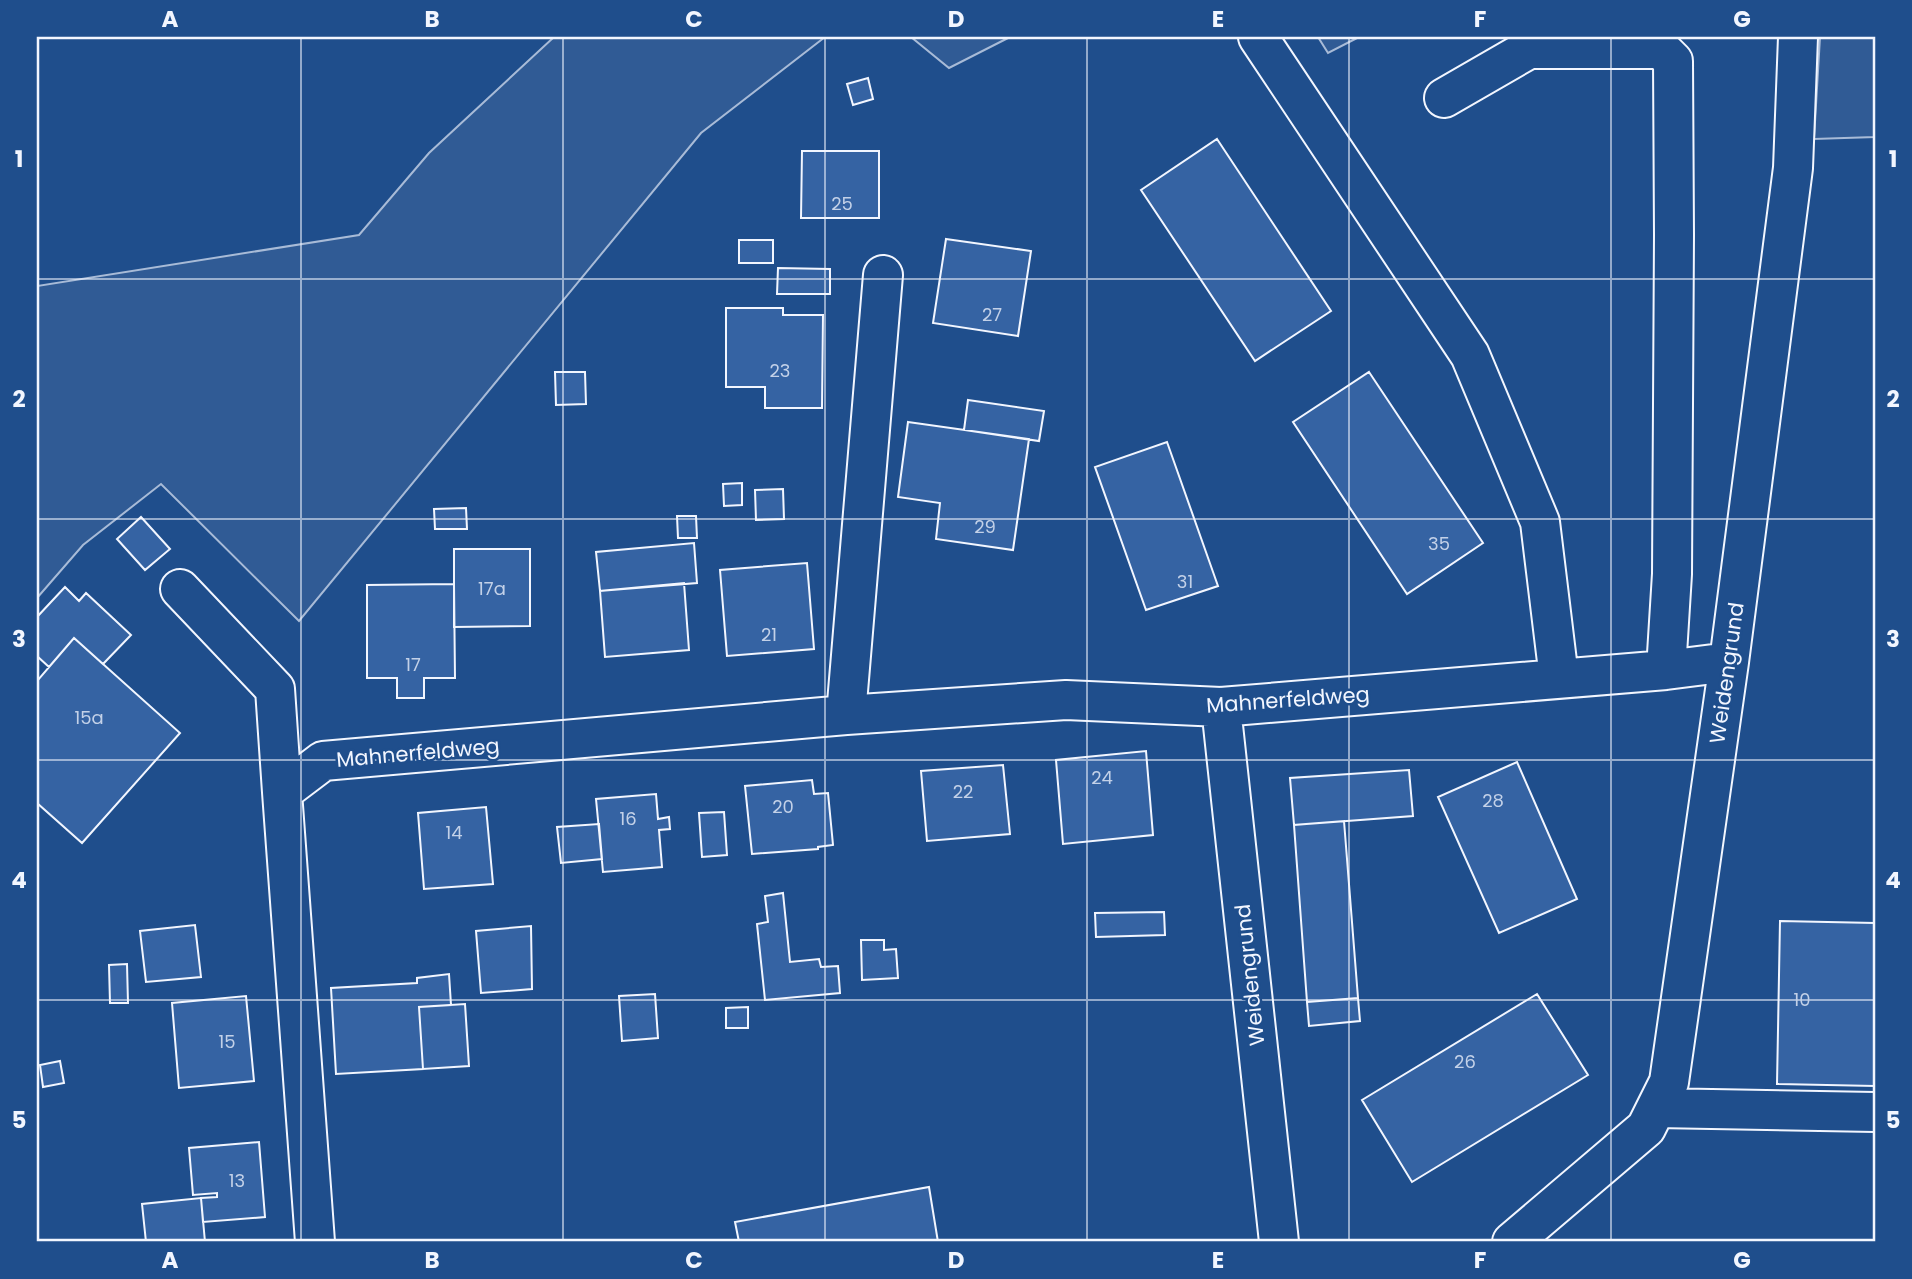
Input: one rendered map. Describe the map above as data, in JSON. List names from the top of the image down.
{
  "streets": {
    "street": ["Weidengrund", "Mahnerfeldweg"]
  },
  "crossings": [
    ["Weidengrund", "Mahnerfeldweg"]
  ],
  "house_numbers": [
    "25",
    "27",
    "23",
    "29",
    "35",
    "31",
    "17a",
    "21",
    "17",
    "15a",
    "24",
    "22",
    "28",
    "20",
    "16",
    "14",
    "10",
    "15",
    "26",
    "13"
  ],
  "grid": {
    "columns": [
      "A",
      "B",
      "C",
      "D",
      "E",
      "F",
      "G"
    ],
    "rows": [
      "1",
      "2",
      "3",
      "4",
      "5"
    ]
  }
}
